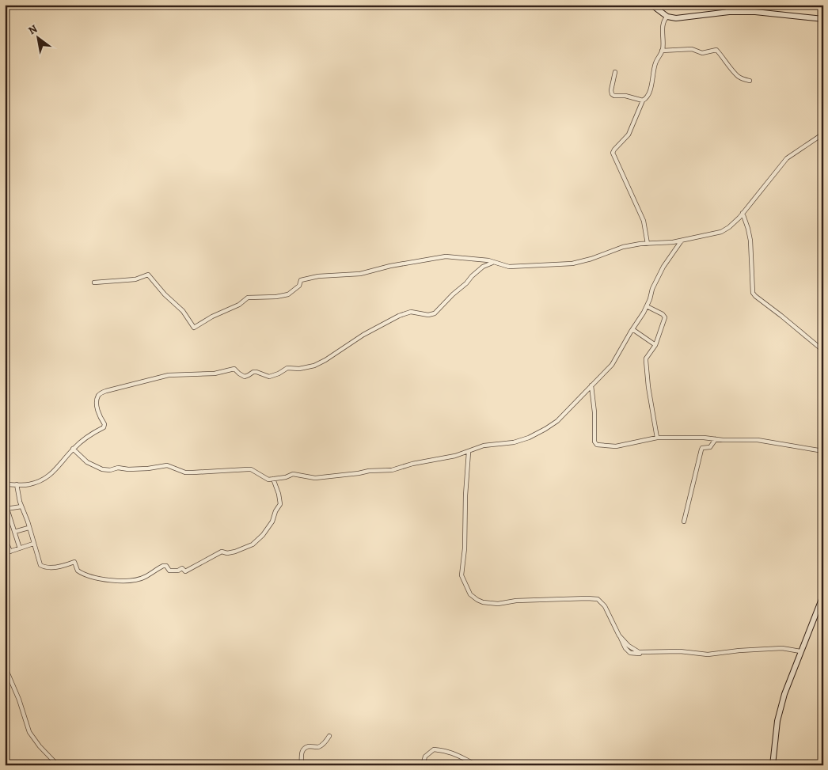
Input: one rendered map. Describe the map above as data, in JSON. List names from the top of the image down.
{
  "north": "top left"
}
